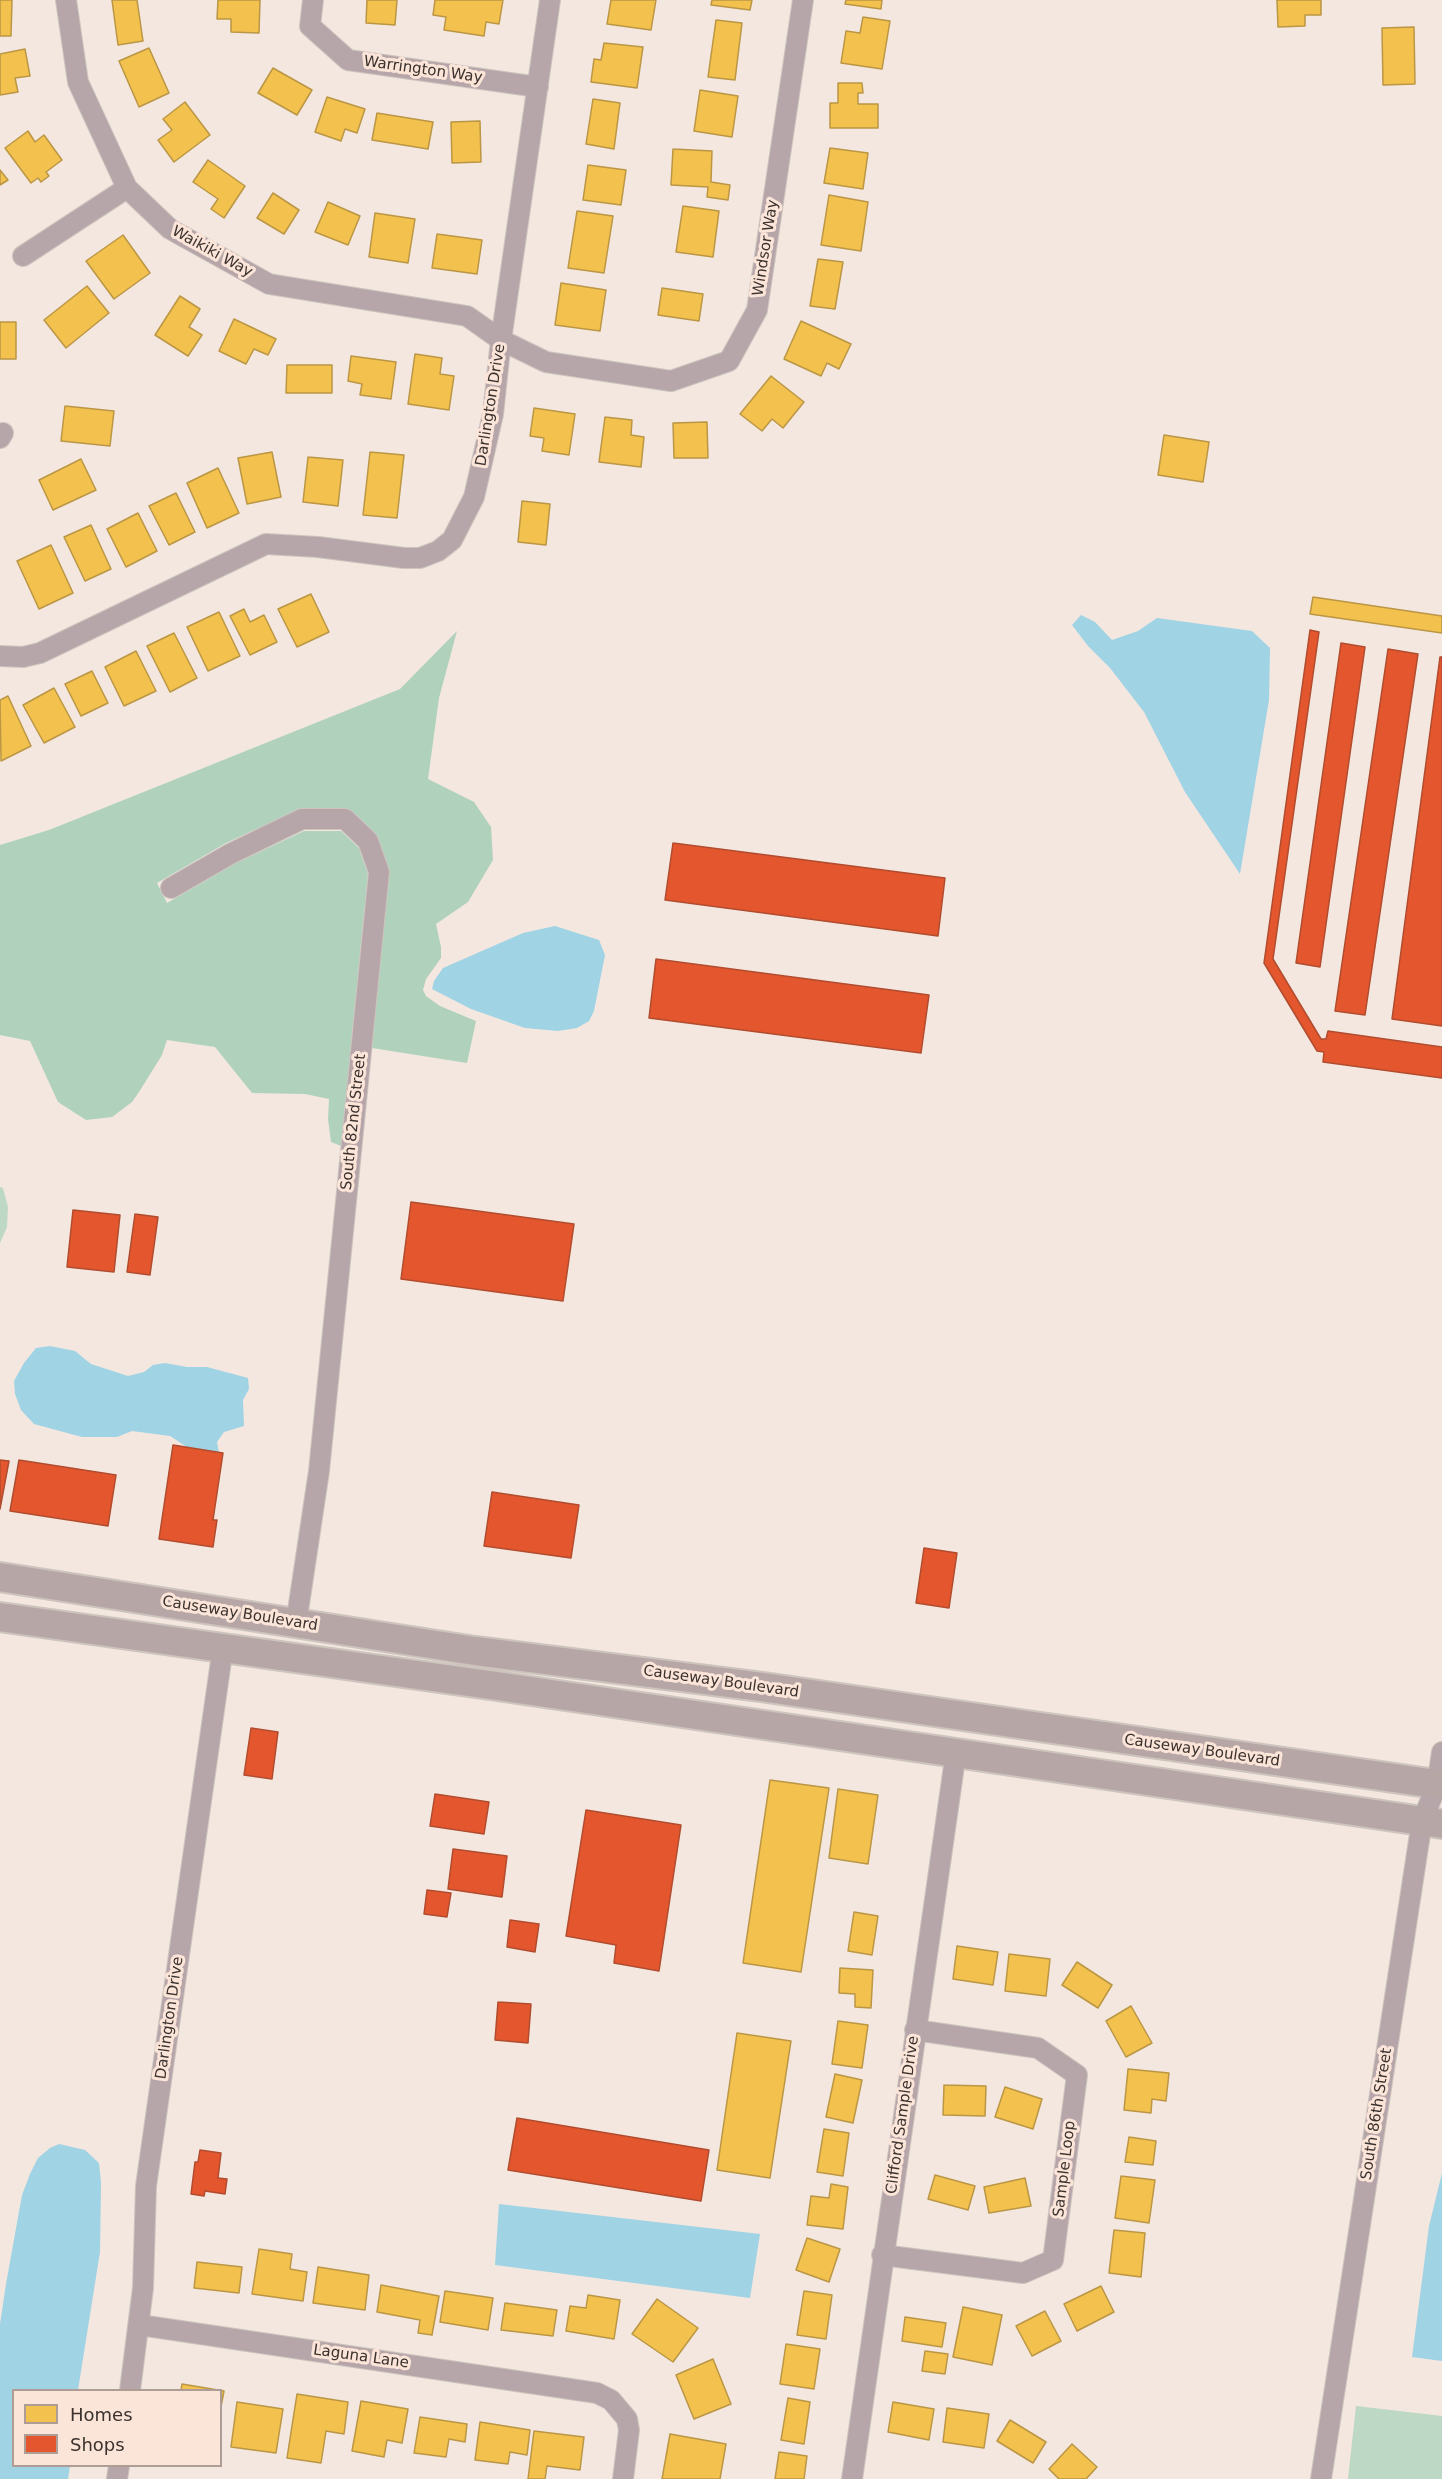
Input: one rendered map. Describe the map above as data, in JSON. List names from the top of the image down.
{
  "streets": {
    "main road": ["Causeway Boulevard"],
    "street": [
      "Warrington Way",
      "Windsor Way",
      "Waikiki Way",
      "Darlington Drive",
      "South 82nd Street",
      "South 86th Street",
      "Clifford Sample Drive",
      "Sample Loop",
      "Laguna Lane"
    ]
  },
  "crossings": [
    ["Warrington Way", "Darlington Drive"],
    ["Windsor Way", "Waikiki Way"],
    ["Windsor Way", "Darlington Drive"],
    ["Waikiki Way", "Darlington Drive"],
    ["Darlington Drive", "Laguna Lane"],
    ["South 82nd Street", "Causeway Boulevard"],
    ["Causeway Boulevard", "South 86th Street"],
    ["Clifford Sample Drive", "Sample Loop"]
  ],
  "legend": ["Homes", "Shops"]
}
